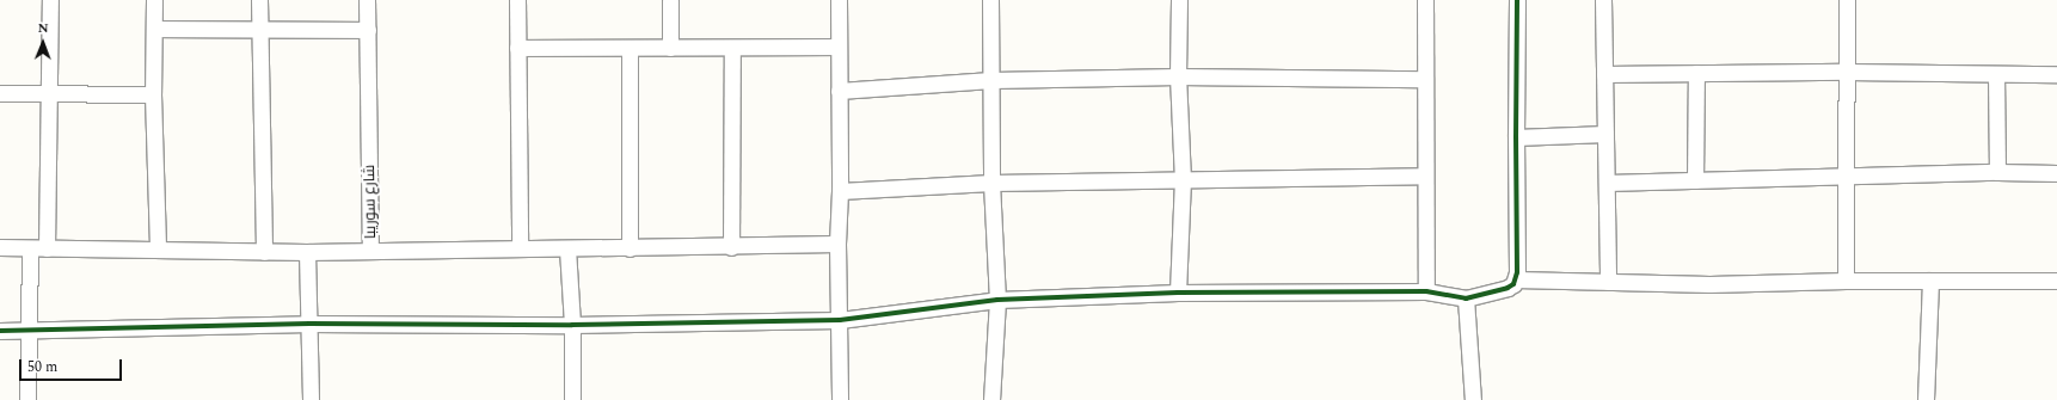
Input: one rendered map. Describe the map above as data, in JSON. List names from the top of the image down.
{
  "streets": {
    "street": ["شارع سوريبا"]
  },
  "scale_bar": "50 m",
  "north": "top"
}
